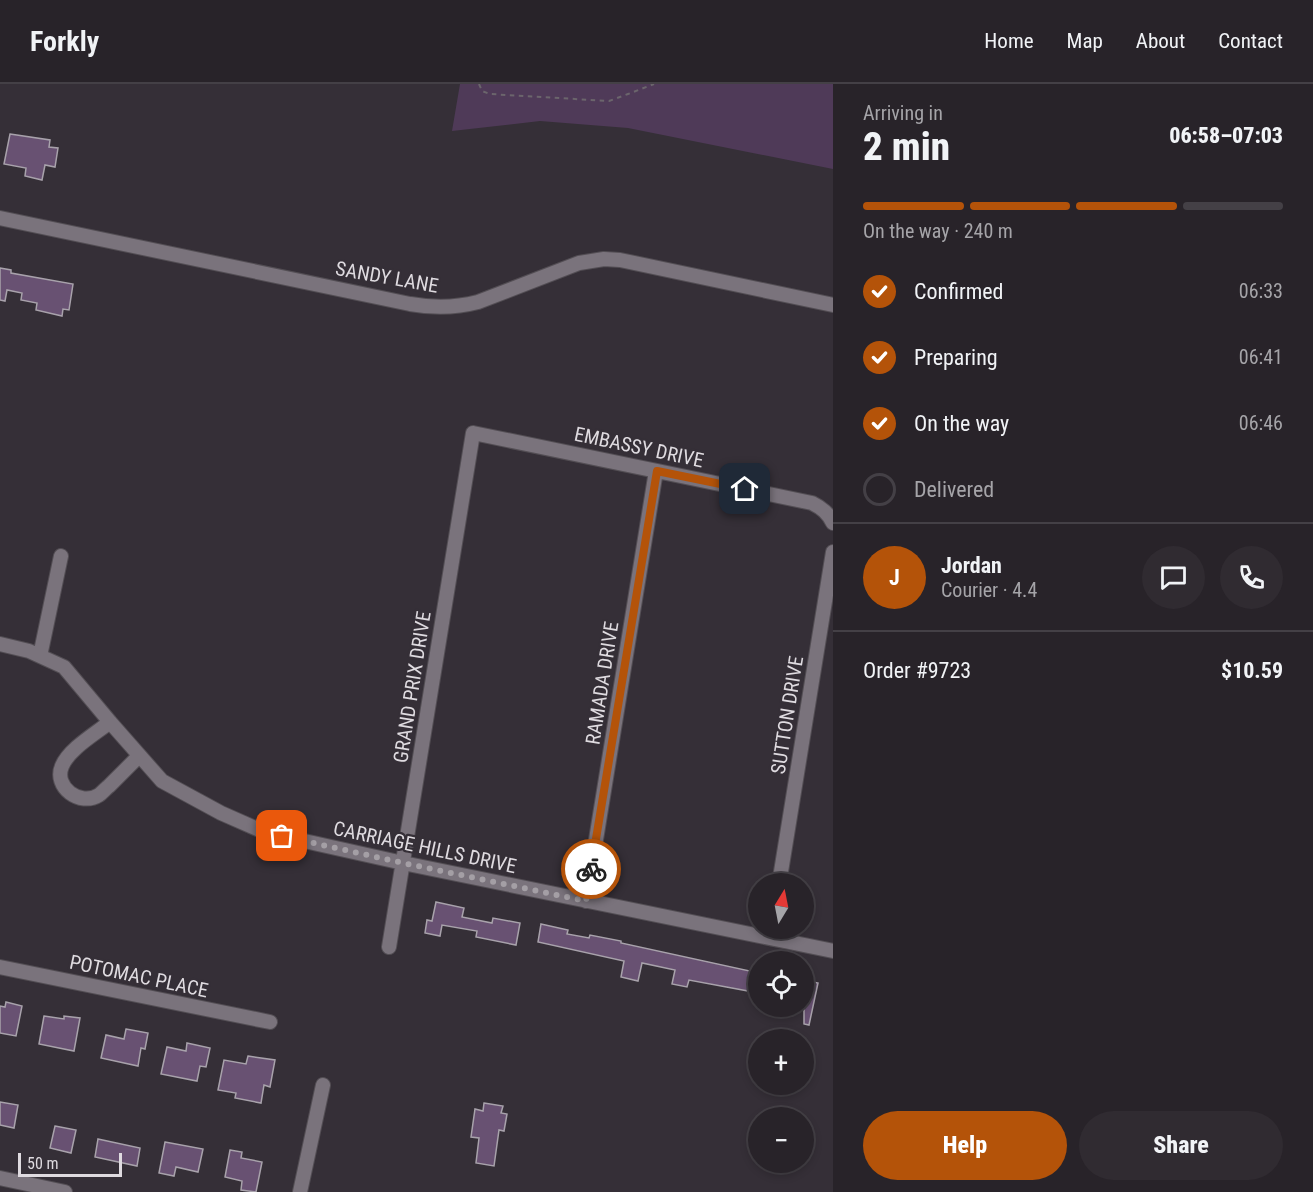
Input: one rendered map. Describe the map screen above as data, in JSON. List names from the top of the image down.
{
  "streets": {
    "street": [
      "SANDY LANE",
      "EMBASSY DRIVE",
      "RAMADA DRIVE",
      "GRAND PRIX DRIVE",
      "SUTTON DRIVE",
      "CARRIAGE HILLS DRIVE",
      "POTOMAC PLACE"
    ]
  },
  "crossings": [
    ["EMBASSY DRIVE", "RAMADA DRIVE"],
    ["EMBASSY DRIVE", "GRAND PRIX DRIVE"],
    ["RAMADA DRIVE", "CARRIAGE HILLS DRIVE"],
    ["GRAND PRIX DRIVE", "CARRIAGE HILLS DRIVE"]
  ],
  "scale_bar": "50 m",
  "north": "top",
  "page": {
    "header": "Forkly",
    "nav": [
      "Home",
      "Map",
      "About",
      "Contact"
    ],
    "heading": ["2 min", "Arriving in", "06:58–07:03"],
    "panel": [
      "Jordan",
      "Courier · 4.4",
      "Order #9723",
      "$10.59"
    ],
    "bar": "On the way · 240 m",
    "list": [
      ["Confirmed", "06:33"],
      ["Preparing", "06:41"],
      ["On the way", "06:46"],
      "Delivered"
    ],
    "round": "J",
    "map_buttons": ["+", "−"],
    "buttons": ["Help", "Share"],
    "scale": "50 m"
  }
}
